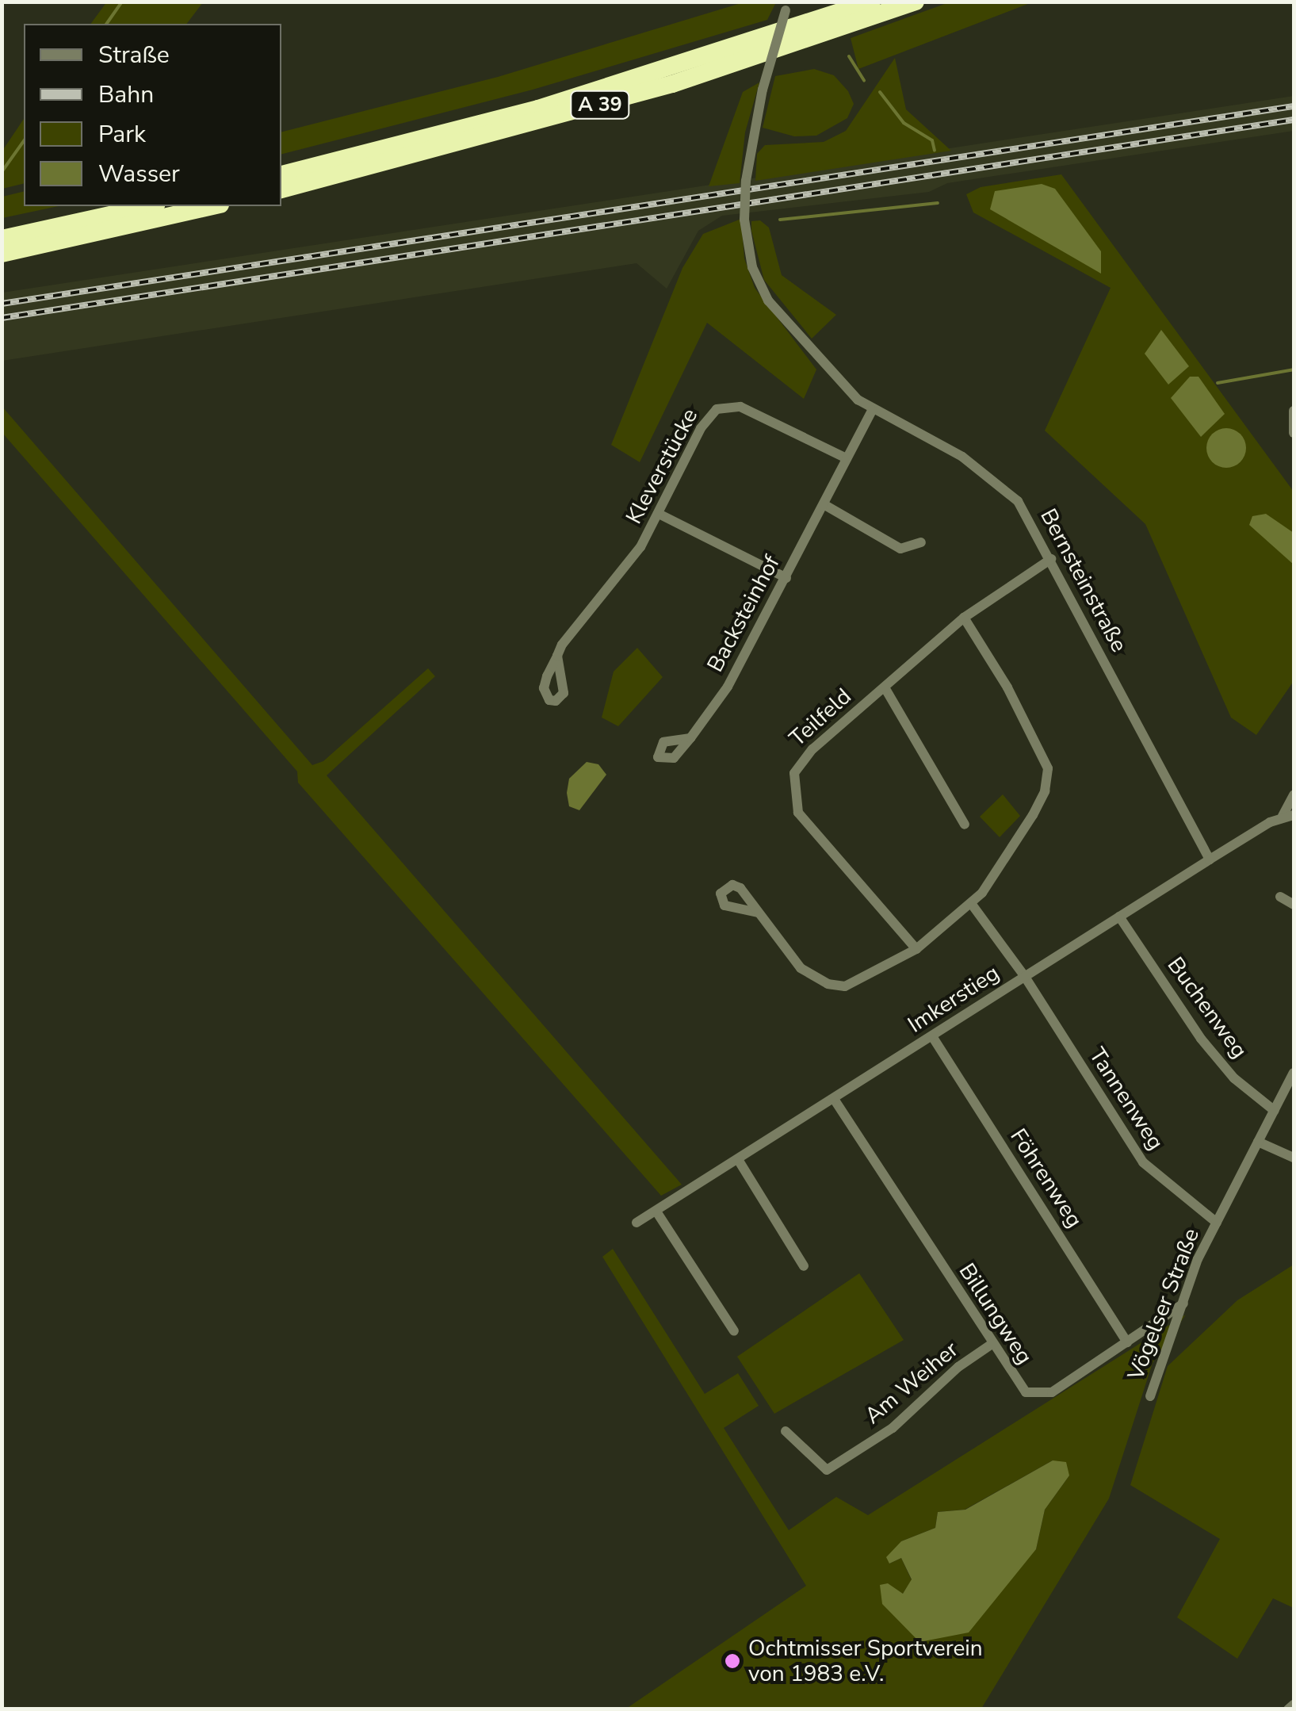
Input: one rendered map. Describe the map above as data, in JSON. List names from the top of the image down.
{
  "streets": {
    "highway": ["A 39"],
    "street": [
      "Kleverstücke",
      "Bernsteinstraße",
      "Backsteinhof",
      "Teilfeld",
      "Imkerstieg",
      "Buchenweg",
      "Tannenweg",
      "Föhrenweg",
      "Vögelser Straße",
      "Billungweg",
      "Am Weiher"
    ]
  },
  "crossings": [
    ["Kleverstücke", "Backsteinhof"],
    ["Bernsteinstraße", "Backsteinhof"],
    ["Bernsteinstraße", "Teilfeld"],
    ["Bernsteinstraße", "Imkerstieg"],
    ["Imkerstieg", "Buchenweg"],
    ["Imkerstieg", "Tannenweg"],
    ["Imkerstieg", "Föhrenweg"],
    ["Imkerstieg", "Billungweg"],
    ["Buchenweg", "Vögelser Straße"],
    ["Tannenweg", "Vögelser Straße"],
    ["Föhrenweg", "Billungweg"],
    ["Vögelser Straße", "Billungweg"],
    ["Billungweg", "Am Weiher"]
  ],
  "places": ["Ochtmisser Sportverein von 1983 e.V."],
  "legend": [
    "Straße",
    "Bahn",
    "Park",
    "Wasser"
  ]
}
